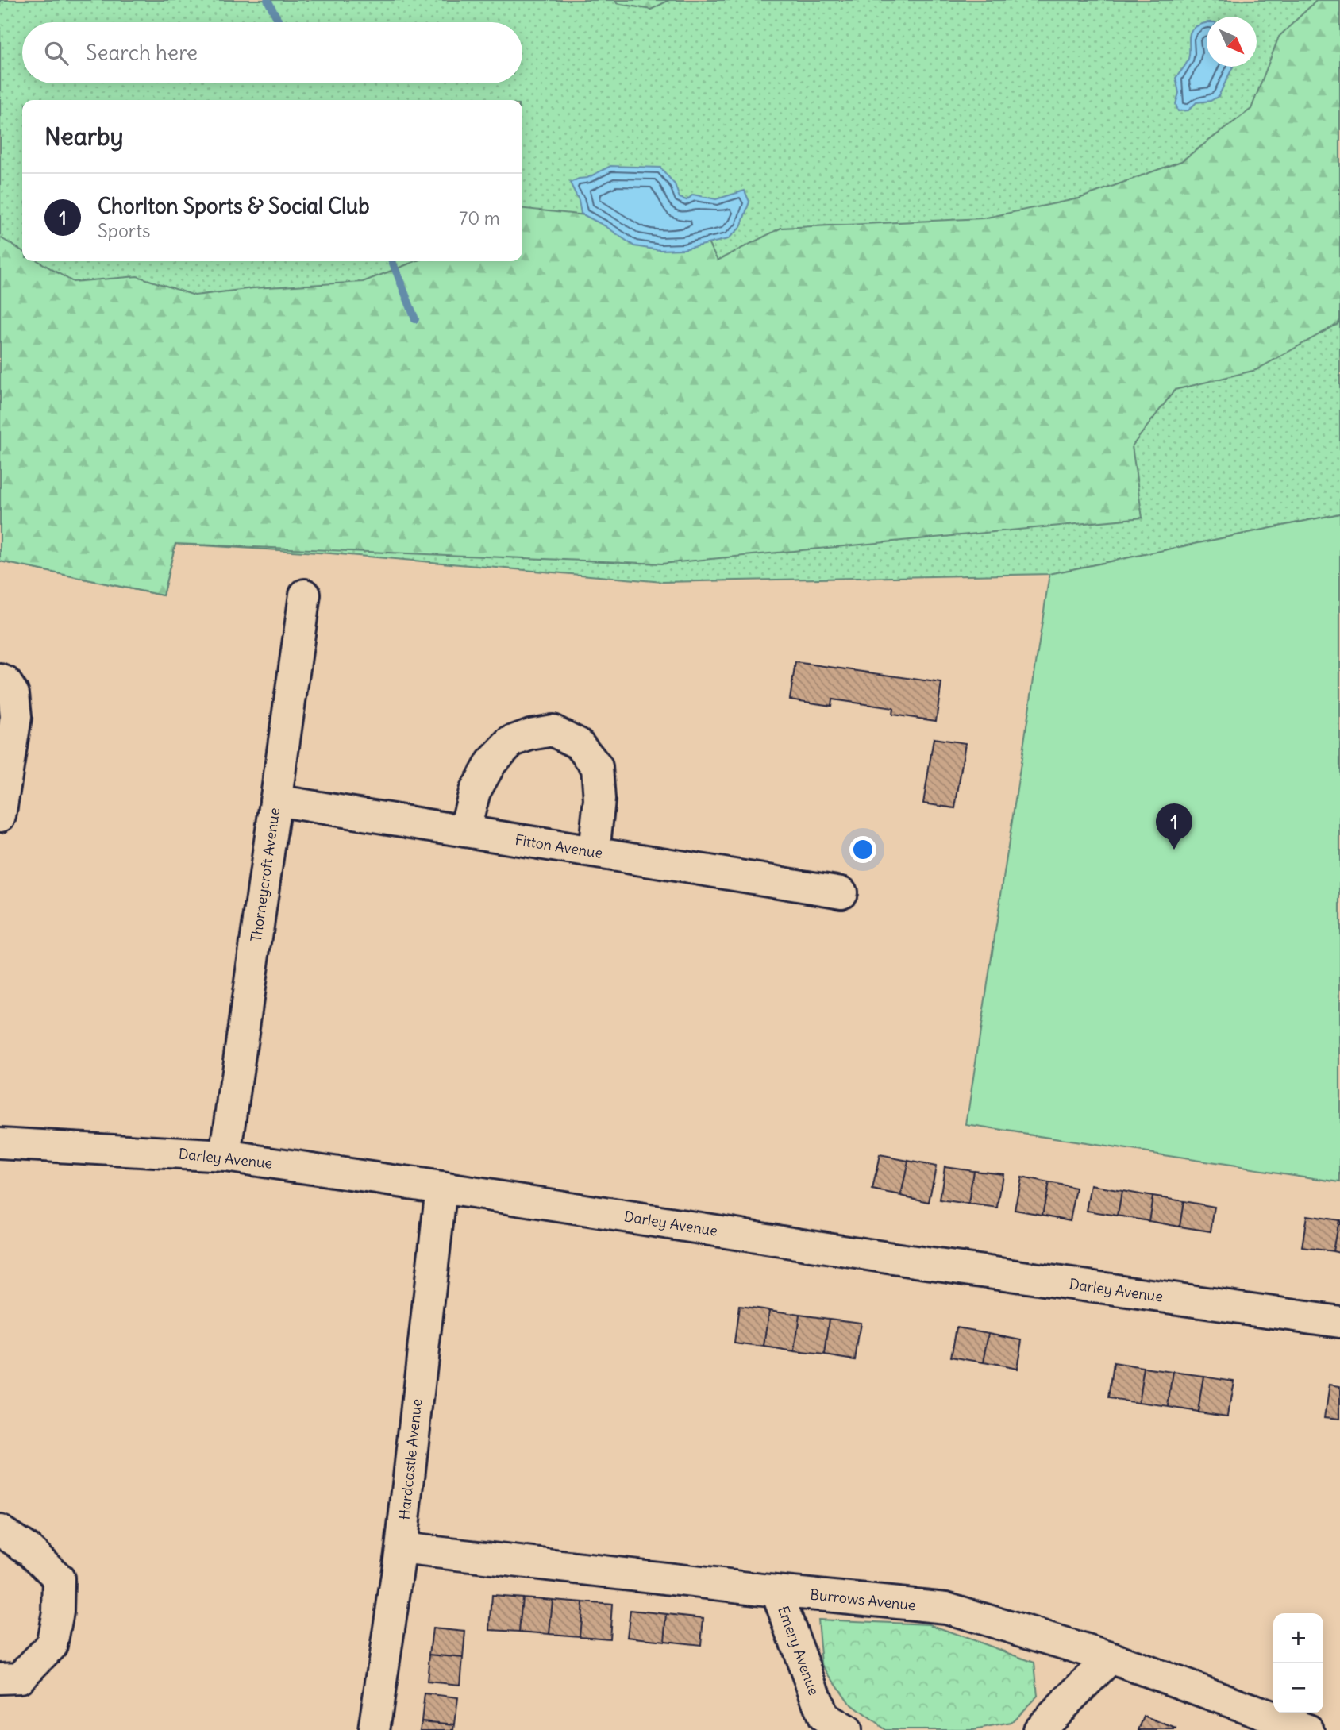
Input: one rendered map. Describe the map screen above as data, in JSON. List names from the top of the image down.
{
  "streets": {
    "street": [
      "Fitton Avenue",
      "Thorneycroft Avenue",
      "Darley Avenue",
      "Hardcastle Avenue",
      "Burrows Avenue",
      "Emery Avenue"
    ]
  },
  "crossings": [
    ["Fitton Avenue", "Thorneycroft Avenue"],
    ["Thorneycroft Avenue", "Darley Avenue"],
    ["Darley Avenue", "Hardcastle Avenue"],
    ["Hardcastle Avenue", "Burrows Avenue"],
    ["Burrows Avenue", "Emery Avenue"]
  ],
  "north": "bottom right",
  "page": {
    "search": "Search here",
    "heading": "Nearby",
    "list": [
      {
        "mark": "1",
        "name": "Chorlton Sports & Social Club",
        "note": "Sports",
        "value": "70 m"
      }
    ],
    "pins": "1",
    "map_buttons": ["+", "−"]
  }
}
